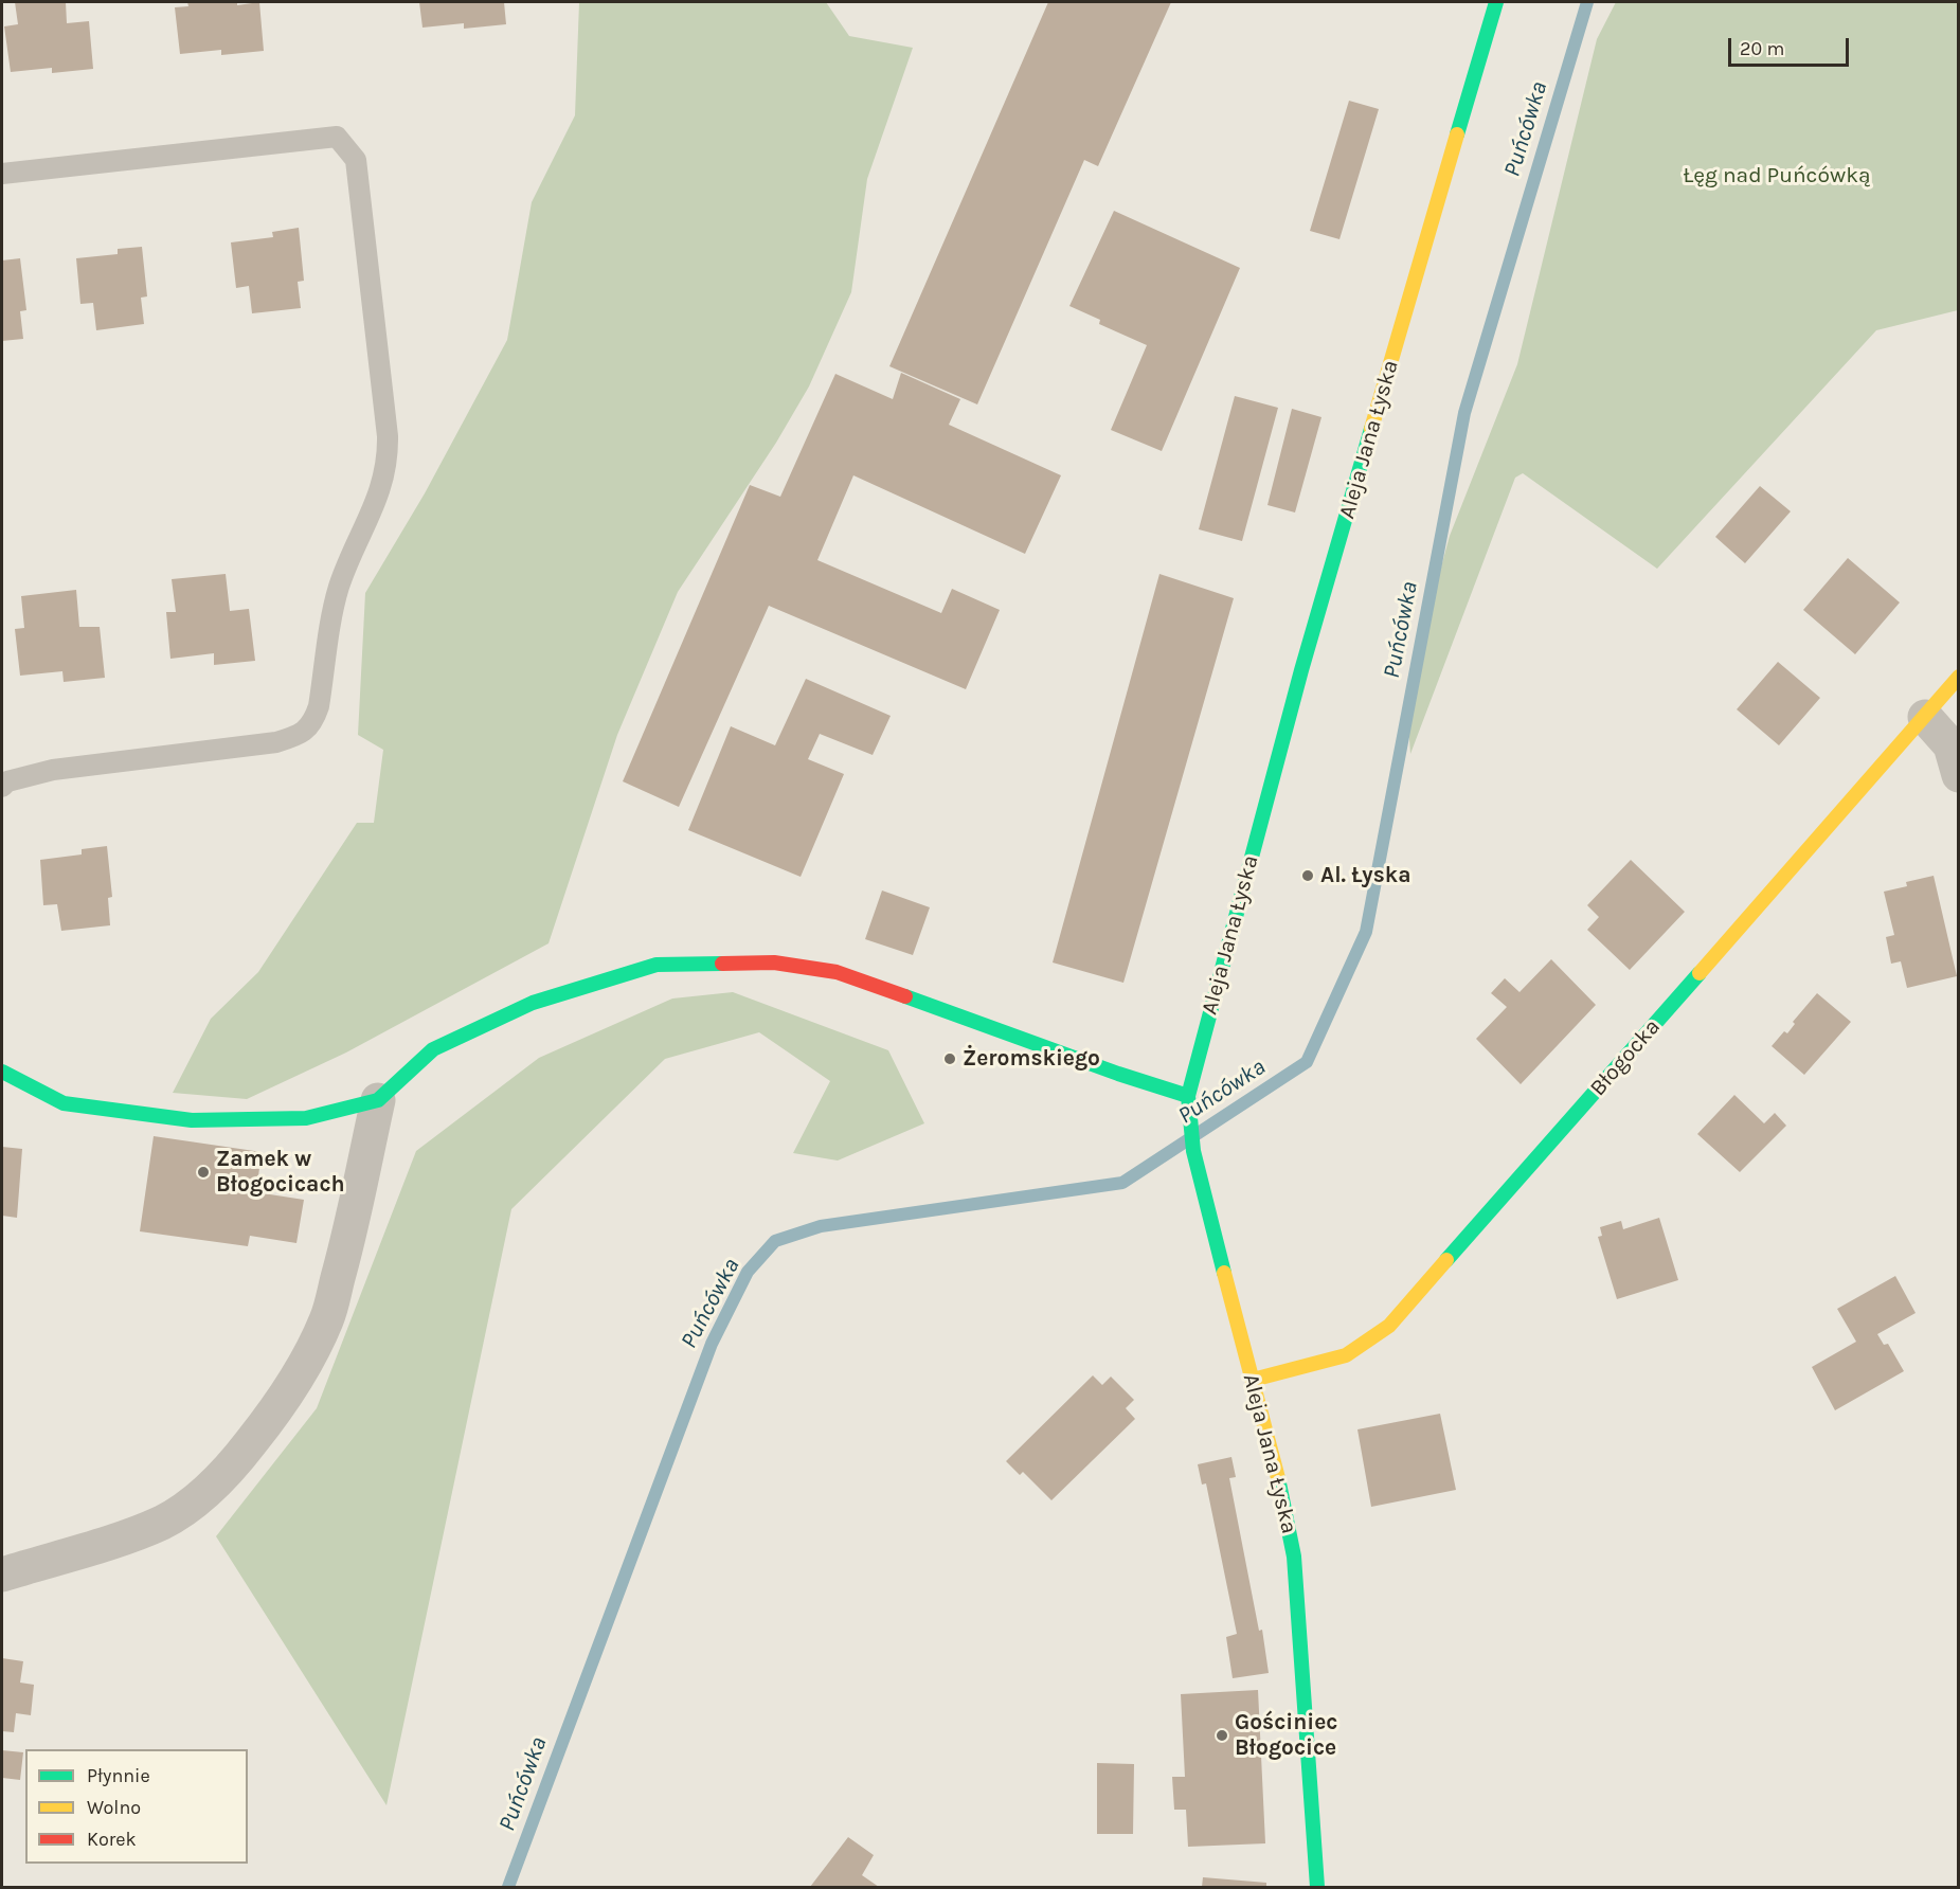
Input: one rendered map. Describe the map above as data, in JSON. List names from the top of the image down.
{
  "streets": {
    "street": ["Aleja Jana Łyska", "Błogocka"]
  },
  "crossings": [
    ["Aleja Jana Łyska", "Błogocka"]
  ],
  "water": ["Puńcówka"],
  "parks": ["Łęg nad Puńcówką"],
  "places": [
    "Al. Łyska",
    "Żeromskiego",
    "Zamek w Błogocicach",
    "Gościniec Błogocice"
  ],
  "legend": ["Płynnie", "Wolno", "Korek"],
  "scale_bar": "20 m"
}
